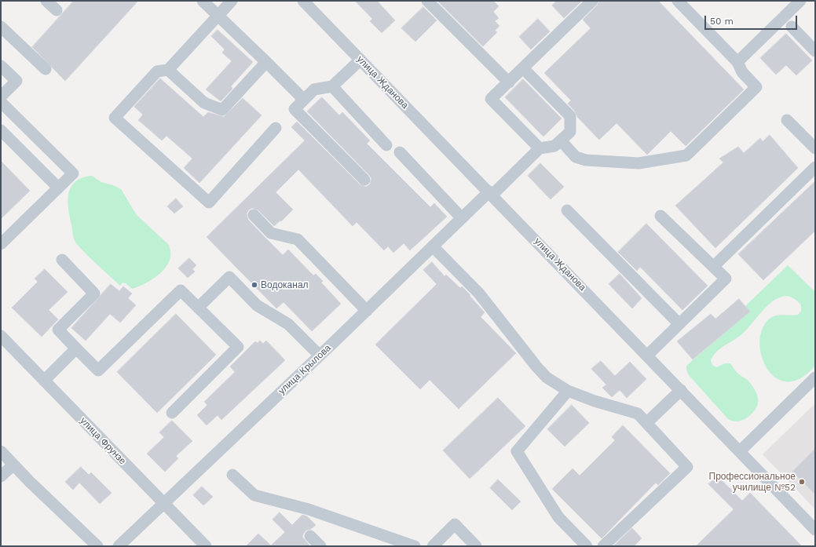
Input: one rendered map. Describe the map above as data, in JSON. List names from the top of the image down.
{
  "streets": {
    "street": ["улица Жданова", "улица Крылова", "улица Фрунзе"]
  },
  "crossings": [
    ["улица Жданова", "улица Крылова"],
    ["улица Крылова", "улица Фрунзе"]
  ],
  "places": ["Водоканал", "Профессиональное училище №52"],
  "scale_bar": "50 m"
}
